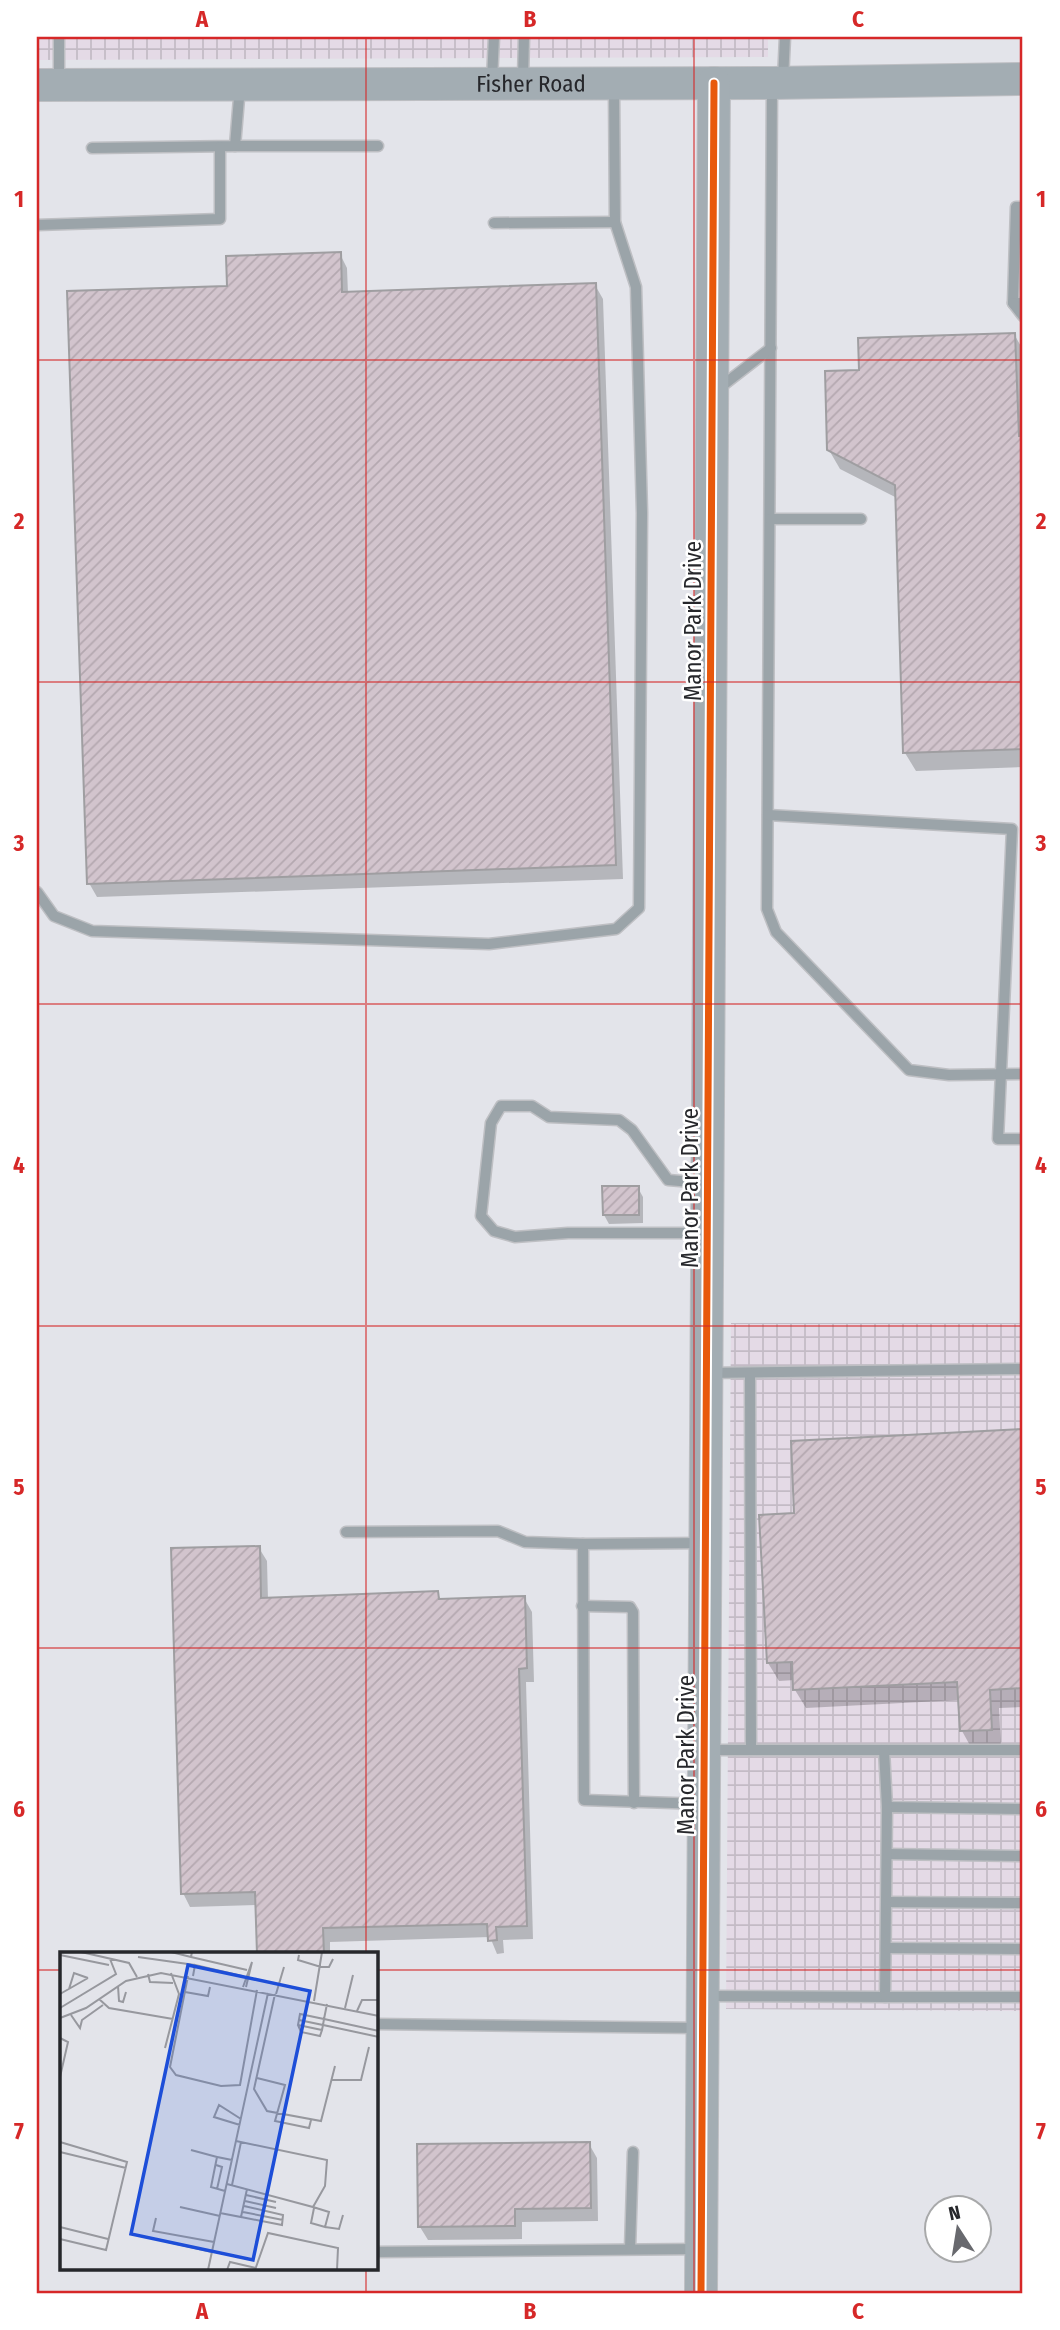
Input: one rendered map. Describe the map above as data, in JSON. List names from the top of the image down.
{
  "streets": {
    "street": ["Fisher Road", "Manor Park Drive"]
  },
  "crossings": [
    ["Fisher Road", "Manor Park Drive"]
  ],
  "north": "top",
  "grid": {
    "columns": ["A", "B", "C"],
    "rows": [
      "1",
      "2",
      "3",
      "4",
      "5",
      "6",
      "7"
    ]
  }
}
